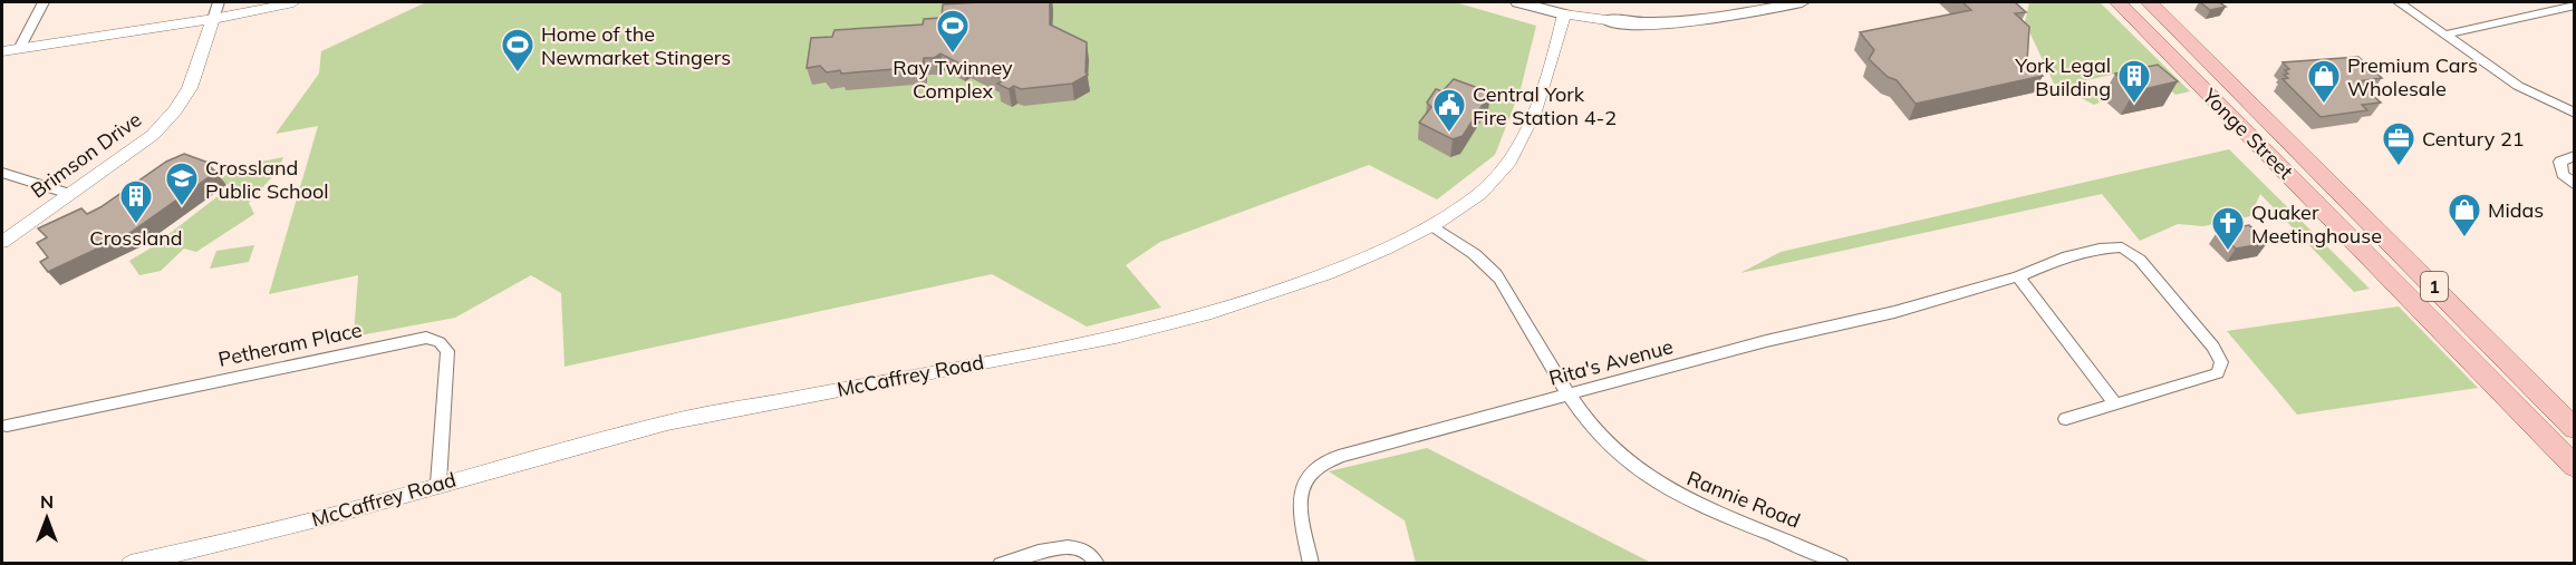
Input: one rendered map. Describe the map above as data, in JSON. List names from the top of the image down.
{
  "streets": {
    "main road": ["Yonge Street", "1"],
    "street": [
      "Brimson Drive",
      "Petheram Place",
      "Rita's Avenue",
      "McCaffrey Road",
      "Rannie Road"
    ]
  },
  "crossings": [
    ["Petheram Place", "McCaffrey Road"],
    ["Rita's Avenue", "Rannie Road"],
    ["McCaffrey Road", "Rannie Road"]
  ],
  "places": {
    "sports": ["Ray Twinney Complex", "Home of the Newmarket Stingers"],
    "building": ["York Legal Building", "Crossland"],
    "shop": ["Premium Cars Wholesale", "Midas"],
    "public building": ["Central York Fire Station 4-2"],
    "office": ["Century 21"],
    "school or university": ["Crossland Public School"],
    "church": ["Quaker Meetinghouse"]
  },
  "north": "top"
}
